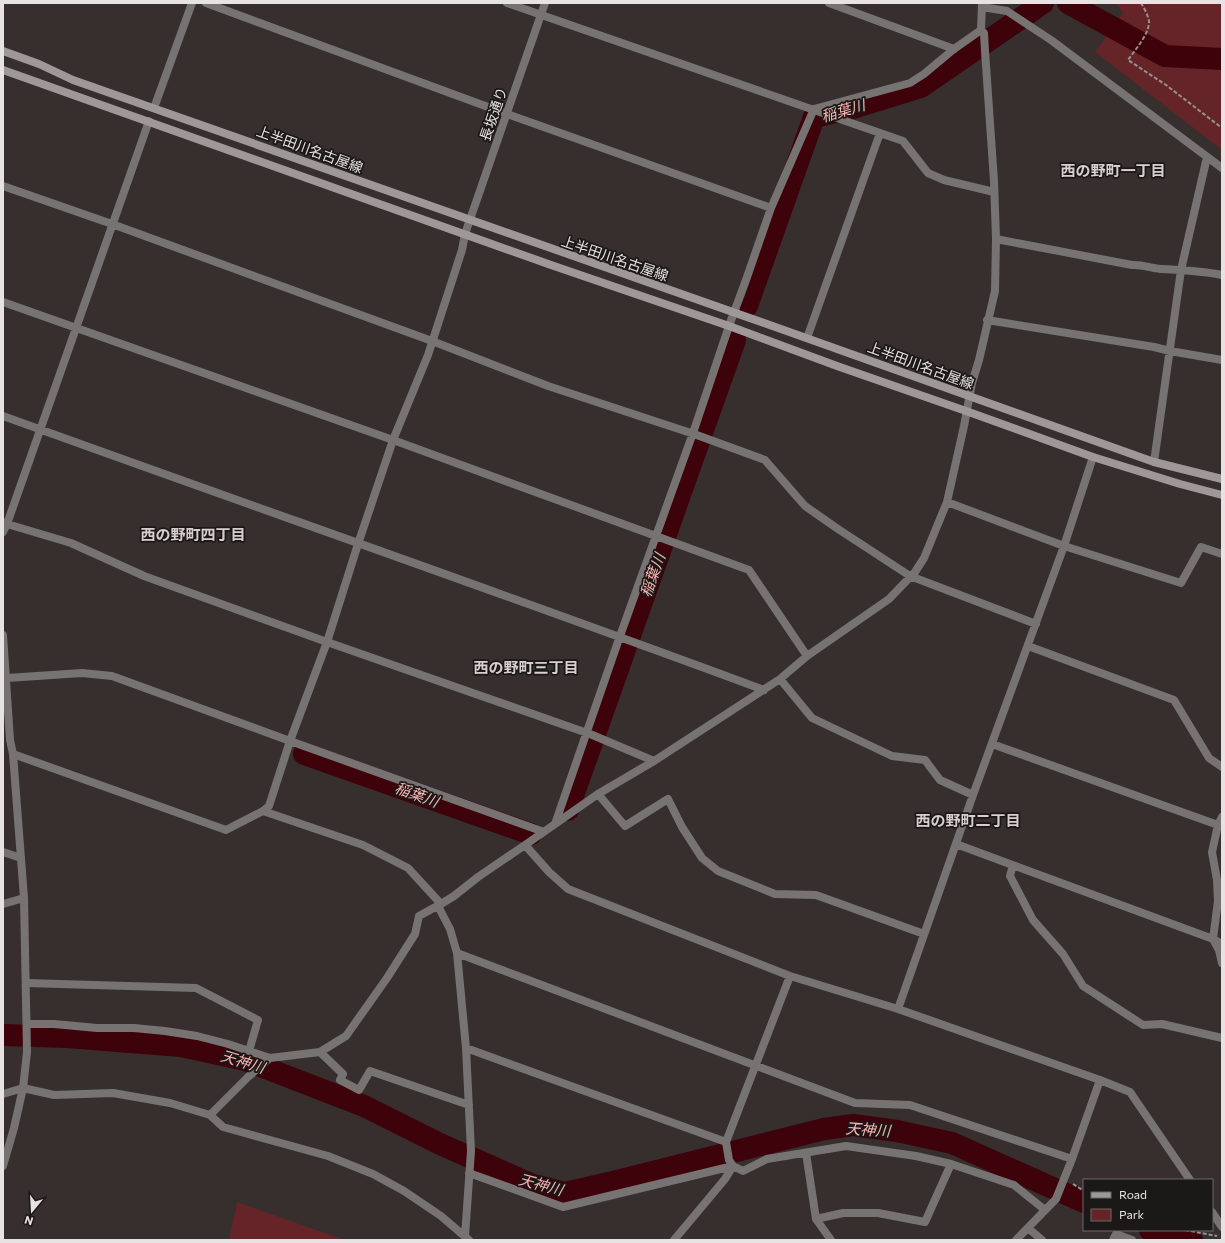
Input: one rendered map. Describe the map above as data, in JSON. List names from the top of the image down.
{
  "streets": {
    "main road": ["上半田川名古屋線"],
    "street": ["長坂通り"]
  },
  "crossings": [
    ["長坂通り", "上半田川名古屋線"]
  ],
  "districts": [
    "西の野町一丁目",
    "西の野町四丁目",
    "西の野町三丁目",
    "西の野町二丁目"
  ],
  "water": ["稲葉川", "天神川"],
  "legend": ["Road", "Park"],
  "north": "bottom"
}
